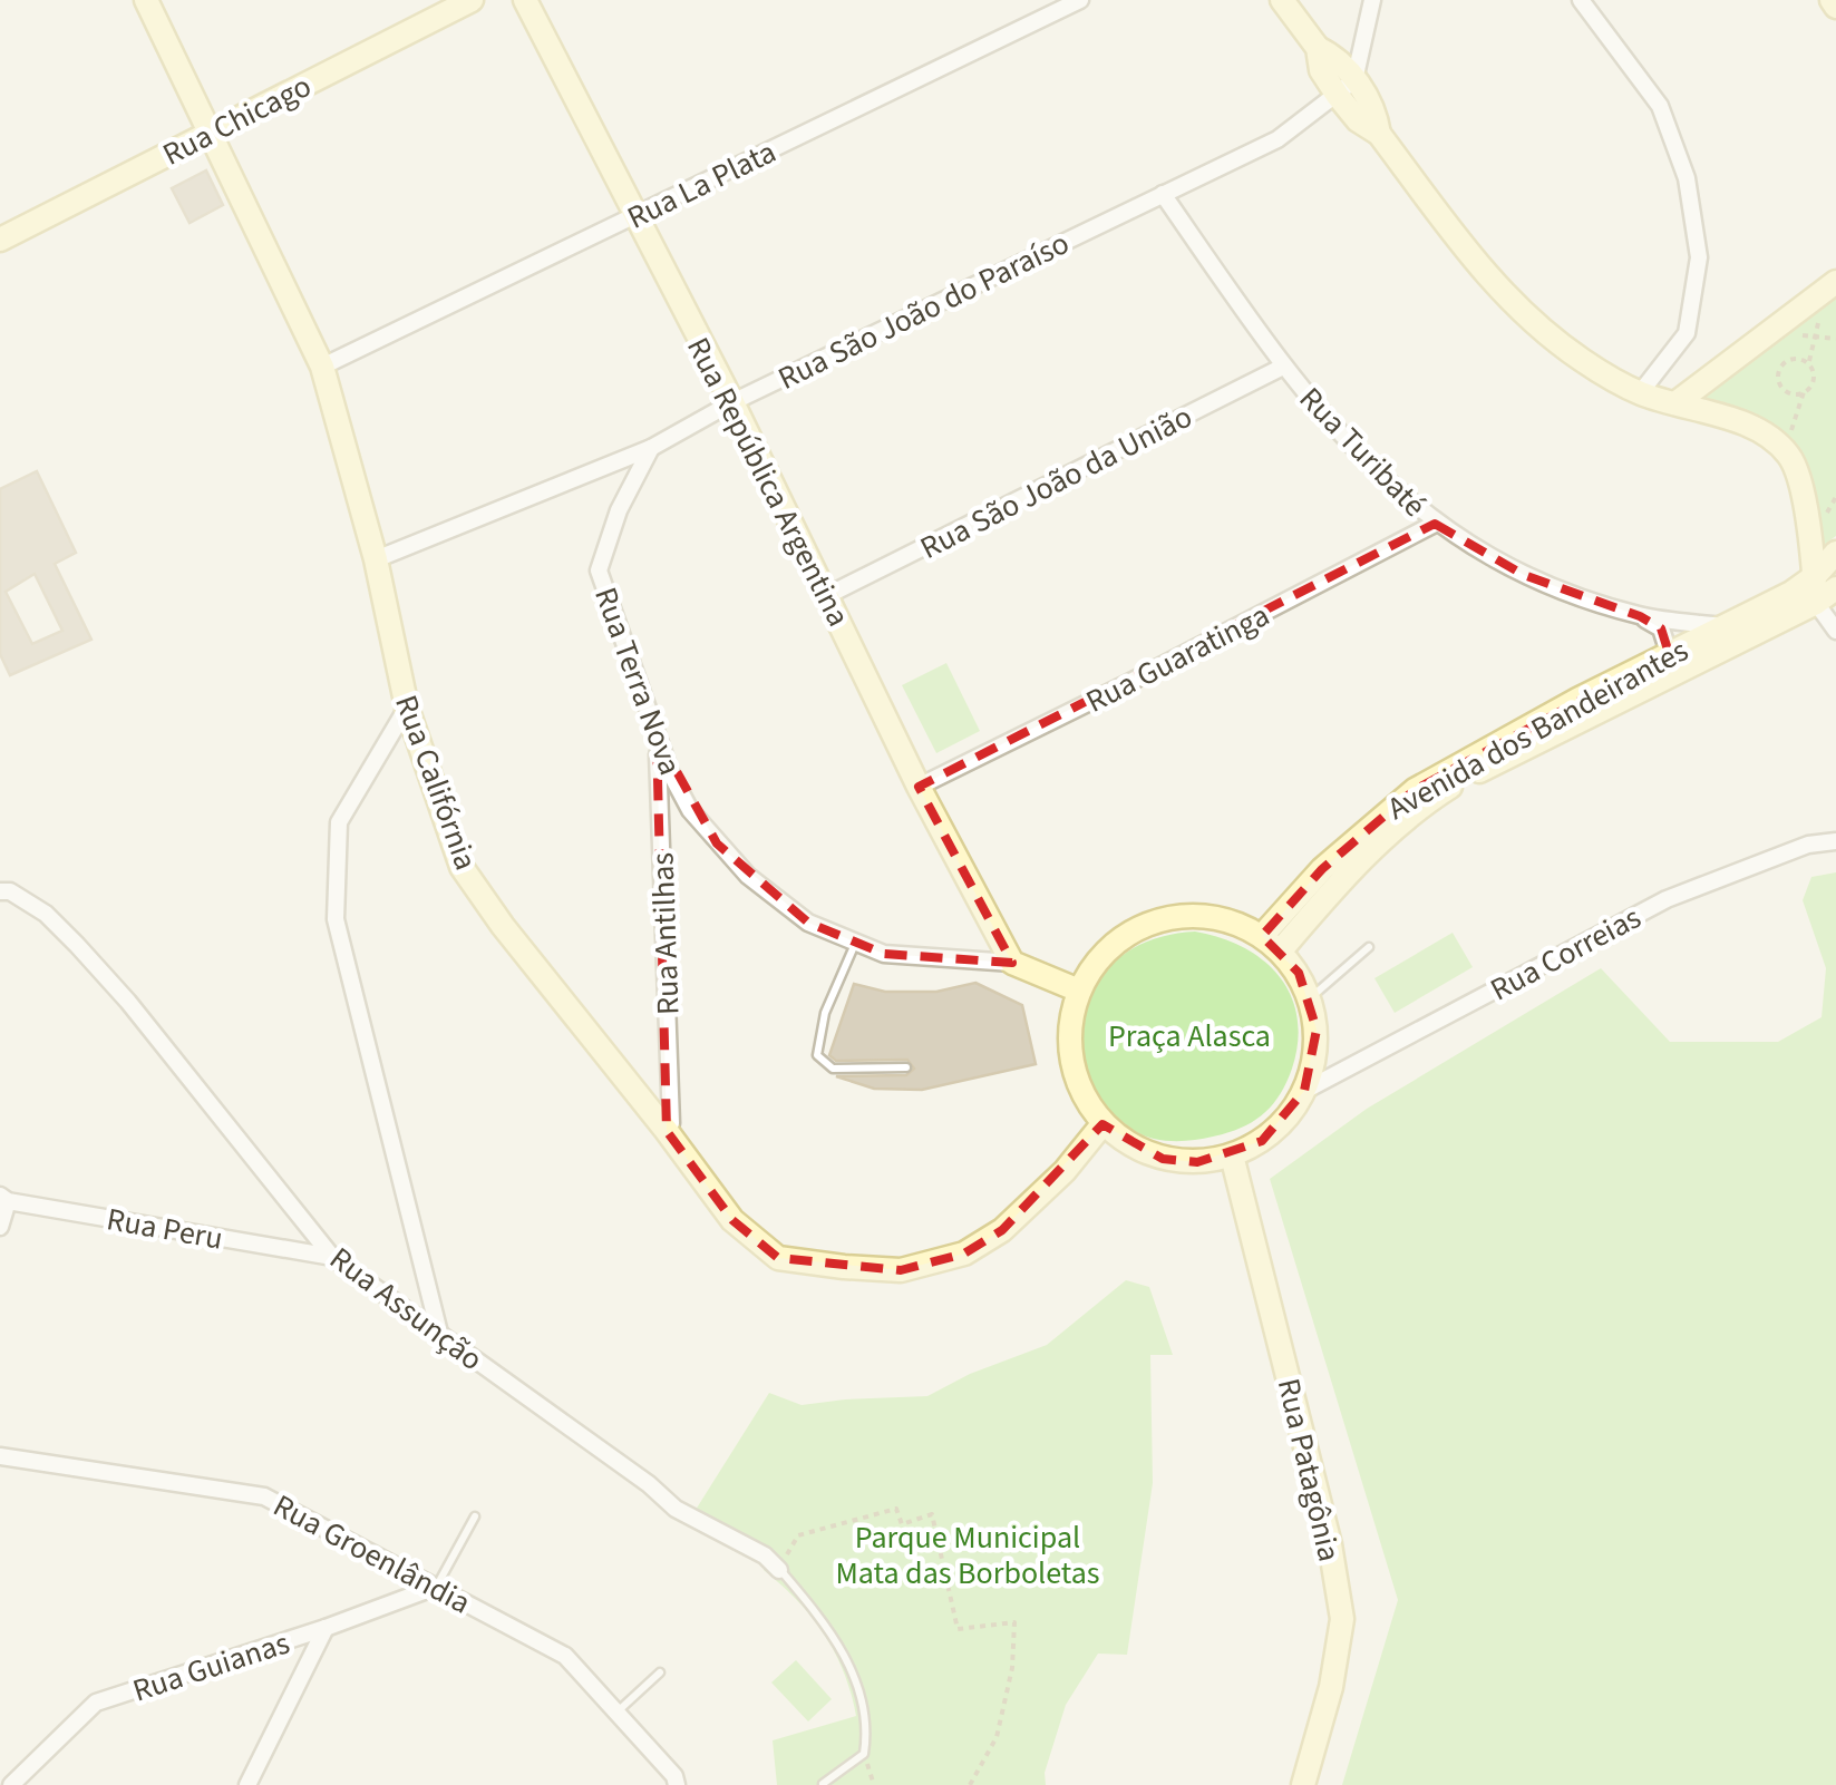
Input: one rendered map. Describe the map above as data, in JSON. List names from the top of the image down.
{
  "streets": {
    "street": [
      "Rua Chicago",
      "Rua La Plata",
      "Rua São João do Paraíso",
      "Rua Turibaté",
      "Rua República Argentina",
      "Rua São João da União",
      "Rua Guaratinga",
      "Rua Terra Nova",
      "Avenida dos Bandeirantes",
      "Rua Califórnia",
      "Rua Antilhas",
      "Rua Correias",
      "Rua Peru",
      "Rua Assunção",
      "Rua Patagônia",
      "Rua Groenlândia",
      "Rua Guianas"
    ]
  },
  "crossings": [
    ["Rua Chicago", "Rua Califórnia"],
    ["Rua La Plata", "Rua República Argentina"],
    ["Rua La Plata", "Rua Califórnia"],
    ["Rua São João do Paraíso", "Rua Turibaté"],
    ["Rua São João do Paraíso", "Rua República Argentina"],
    ["Rua São João do Paraíso", "Rua Terra Nova"],
    ["Rua São João do Paraíso", "Rua Califórnia"],
    ["Rua Turibaté", "Rua São João da União"],
    ["Rua Turibaté", "Rua Guaratinga"],
    ["Rua Turibaté", "Avenida dos Bandeirantes"],
    ["Rua República Argentina", "Rua São João da União"],
    ["Rua República Argentina", "Rua Guaratinga"],
    ["Rua República Argentina", "Rua Terra Nova"],
    ["Rua Terra Nova", "Avenida dos Bandeirantes"],
    ["Rua Terra Nova", "Rua Califórnia"],
    ["Rua Terra Nova", "Rua Antilhas"],
    ["Rua Terra Nova", "Rua Correias"],
    ["Rua Terra Nova", "Rua Patagônia"],
    ["Avenida dos Bandeirantes", "Rua Califórnia"],
    ["Avenida dos Bandeirantes", "Rua Correias"],
    ["Avenida dos Bandeirantes", "Rua Patagônia"],
    ["Rua Califórnia", "Rua Antilhas"],
    ["Rua Califórnia", "Rua Correias"],
    ["Rua Califórnia", "Rua Patagônia"],
    ["Rua Correias", "Rua Patagônia"],
    ["Rua Peru", "Rua Assunção"],
    ["Rua Groenlândia", "Rua Guianas"]
  ],
  "parks": ["Praça Alasca", "Parque Municipal Mata das Borboletas"]
}
